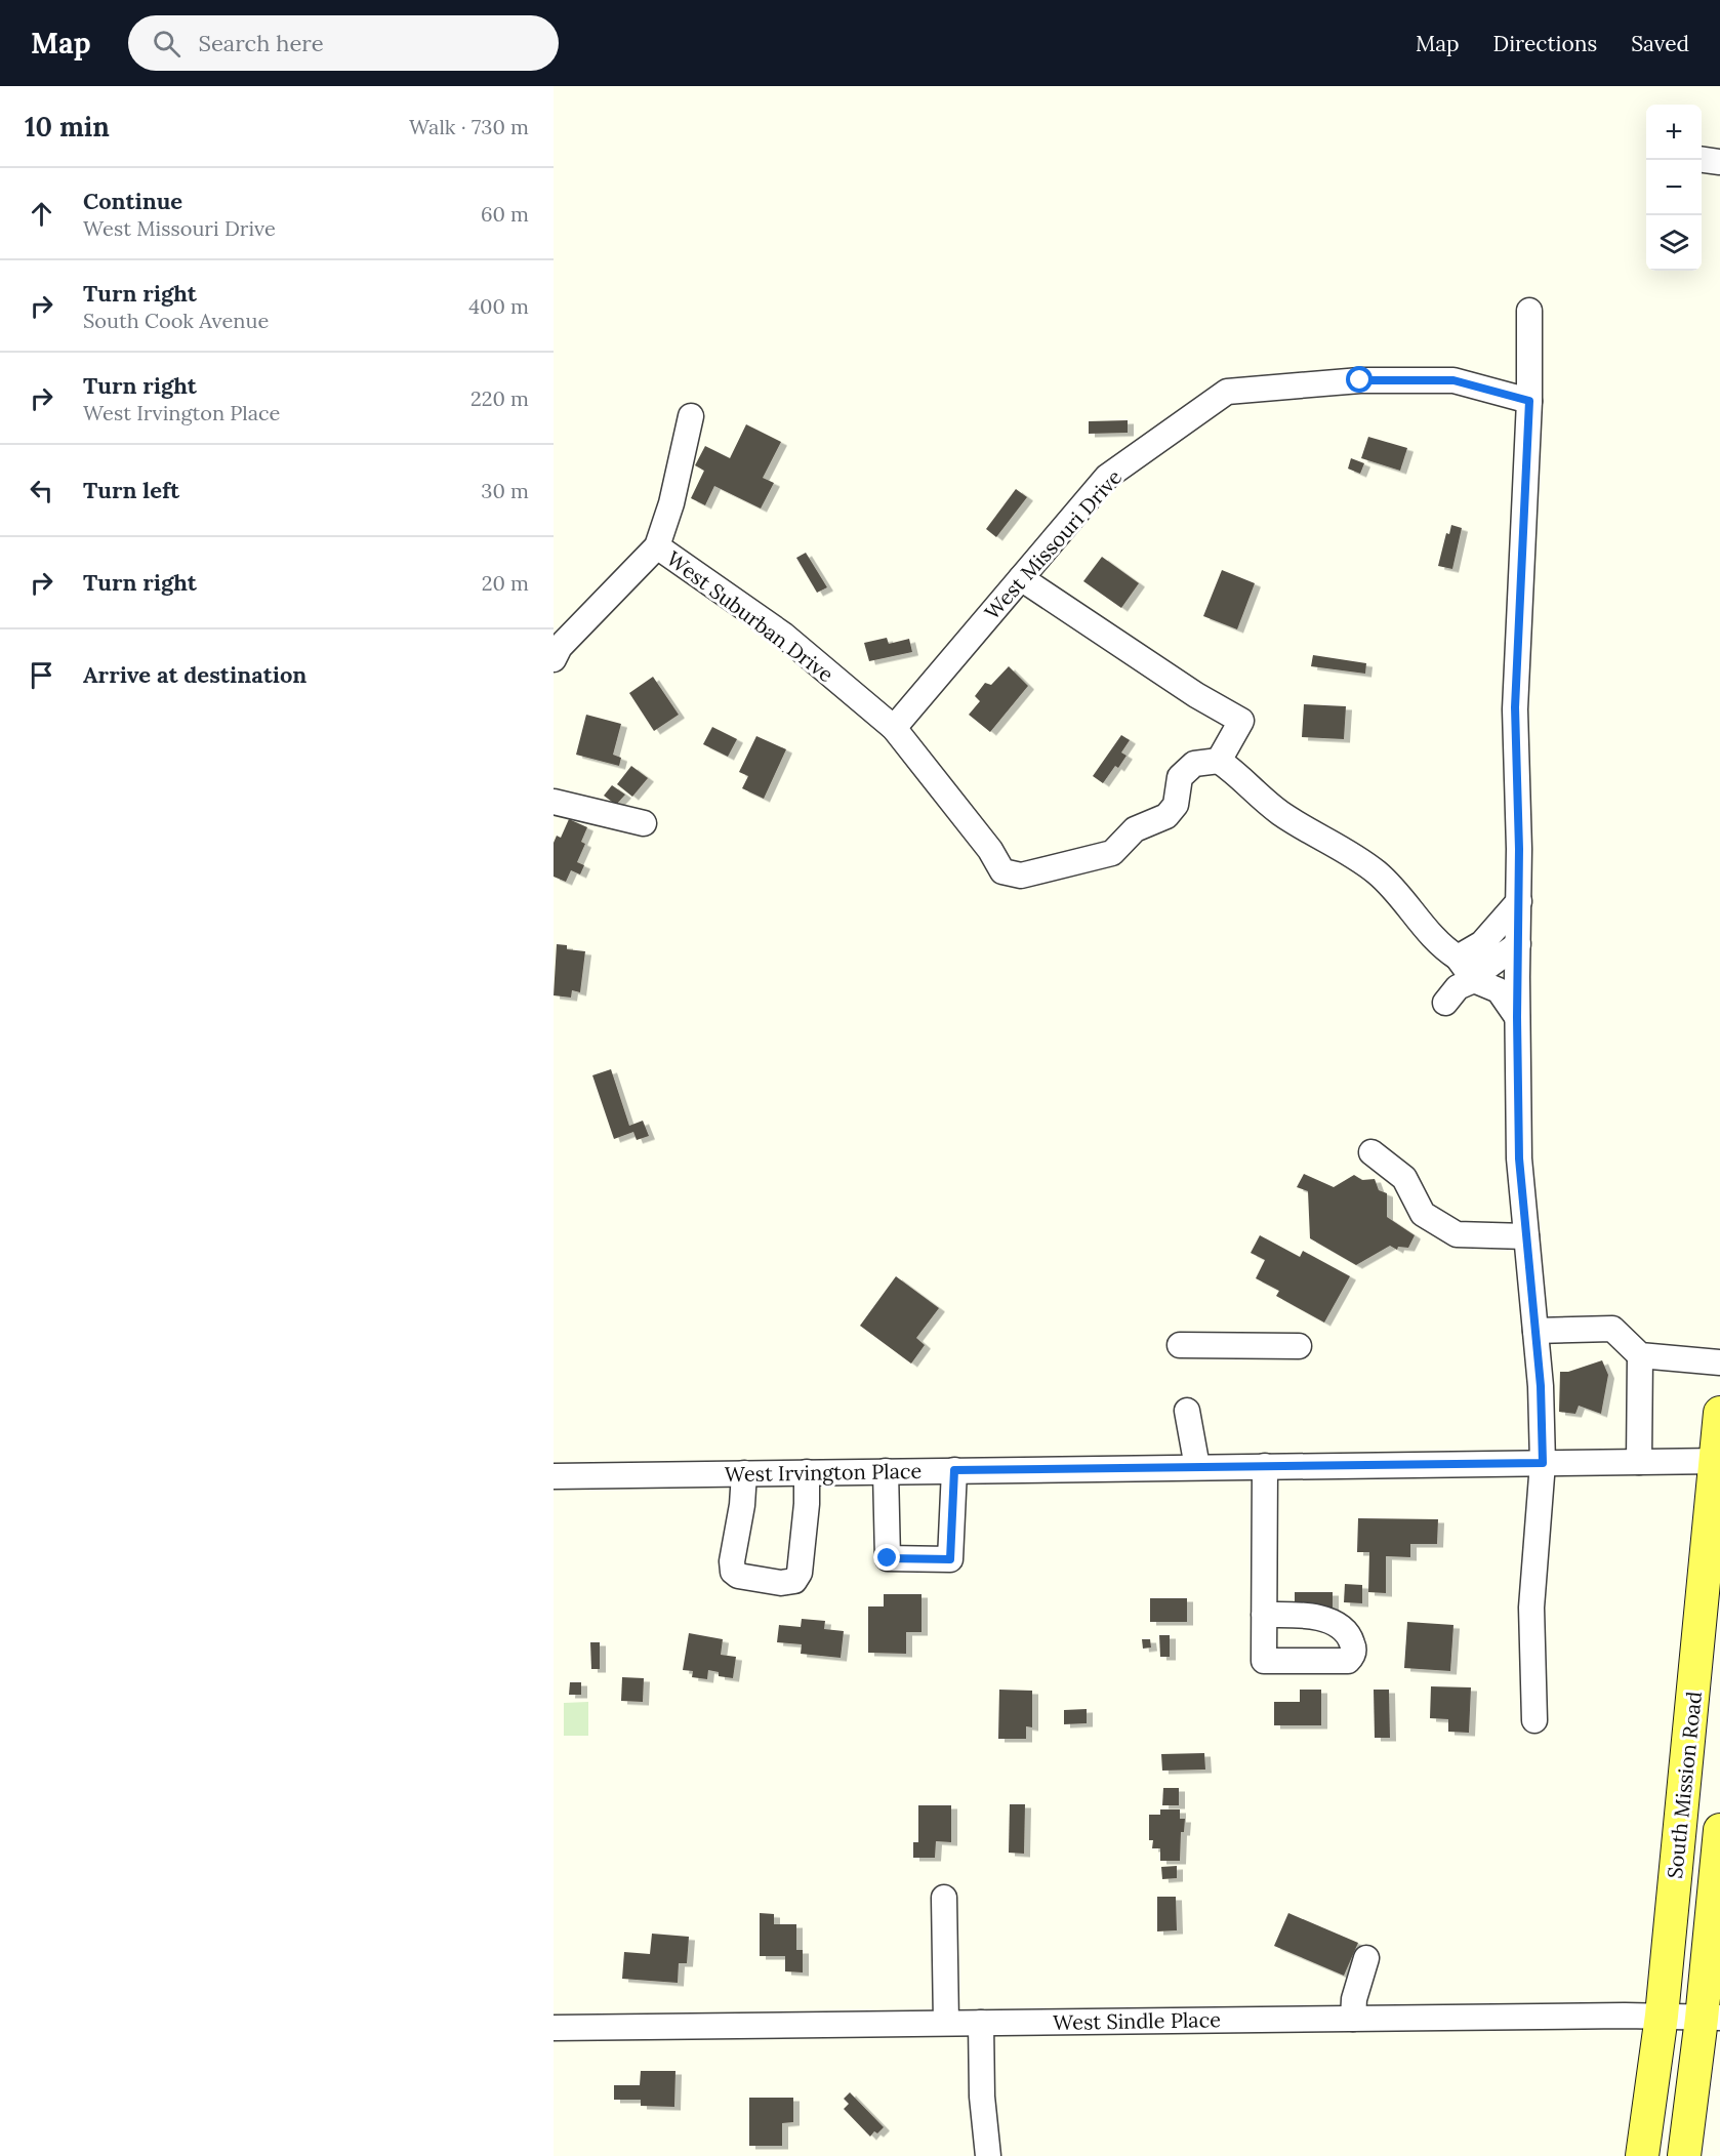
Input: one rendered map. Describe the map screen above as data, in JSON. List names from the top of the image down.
{
  "streets": {
    "main road": ["South Mission Road"],
    "street": [
      "West Missouri Drive",
      "West Suburban Drive",
      "West Irvington Place",
      "West Sindle Place"
    ]
  },
  "crossings": [
    ["West Missouri Drive", "West Suburban Drive"],
    ["West Irvington Place", "South Mission Road"],
    ["South Mission Road", "West Sindle Place"]
  ],
  "page": {
    "header": "Map",
    "search": "Search here",
    "nav": ["Map", "Directions", "Saved"],
    "heading": ["10 min", "Walk · 730 m"],
    "map_buttons": ["+", "−"],
    "list": [
      ["Continue", "West Missouri Drive", "60 m"],
      ["Turn right", "South Cook Avenue", "400 m"],
      ["Turn right", "West Irvington Place", "220 m"],
      ["Turn left", "30 m"],
      ["Turn right", "20 m"],
      "Arrive at destination"
    ]
  }
}
